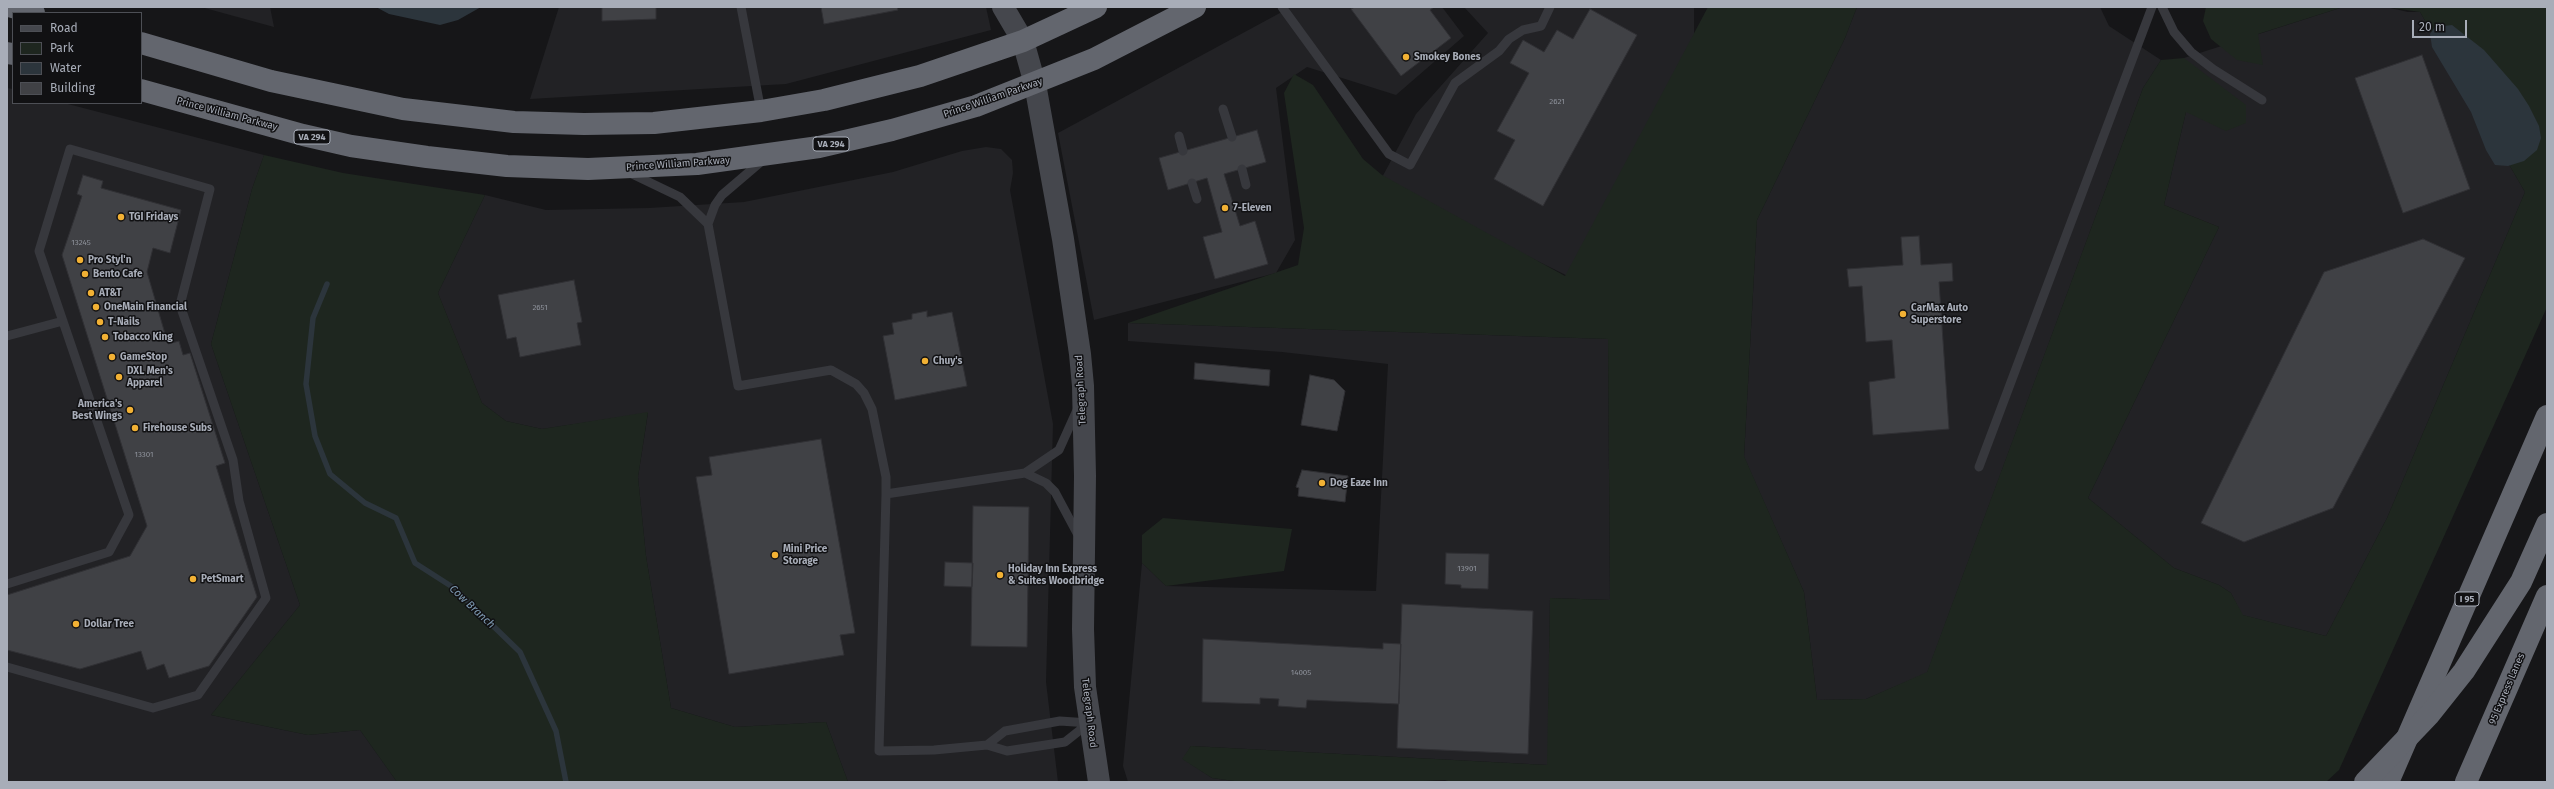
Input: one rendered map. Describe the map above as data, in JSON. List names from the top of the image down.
{
  "streets": {
    "highway": [
      "Prince William Parkway",
      "VA 294",
      "I 95",
      "95 Express Lanes"
    ],
    "main road": ["Telegraph Road"]
  },
  "crossings": [
    ["Prince William Parkway", "Telegraph Road"]
  ],
  "water": ["Cow Branch"],
  "places": [
    "Smokey Bones",
    "7-Eleven",
    "TGI Fridays",
    "Pro Styl'n",
    "Bento Cafe",
    "AT&T",
    "OneMain Financial",
    "CarMax Auto Superstore",
    "T-Nails",
    "Tobacco King",
    "GameStop",
    "Chuy's",
    "DXL Men's Apparel",
    "America's Best Wings",
    "Firehouse Subs",
    "Dog Eaze Inn",
    "Mini Price Storage",
    "Holiday Inn Express & Suites Woodbridge",
    "PetSmart",
    "Dollar Tree"
  ],
  "house_numbers": [
    "2621",
    "13245",
    "2651",
    "13301",
    "13901",
    "14005"
  ],
  "legend": [
    "Road",
    "Park",
    "Water",
    "Building"
  ],
  "scale_bar": "20 m"
}
